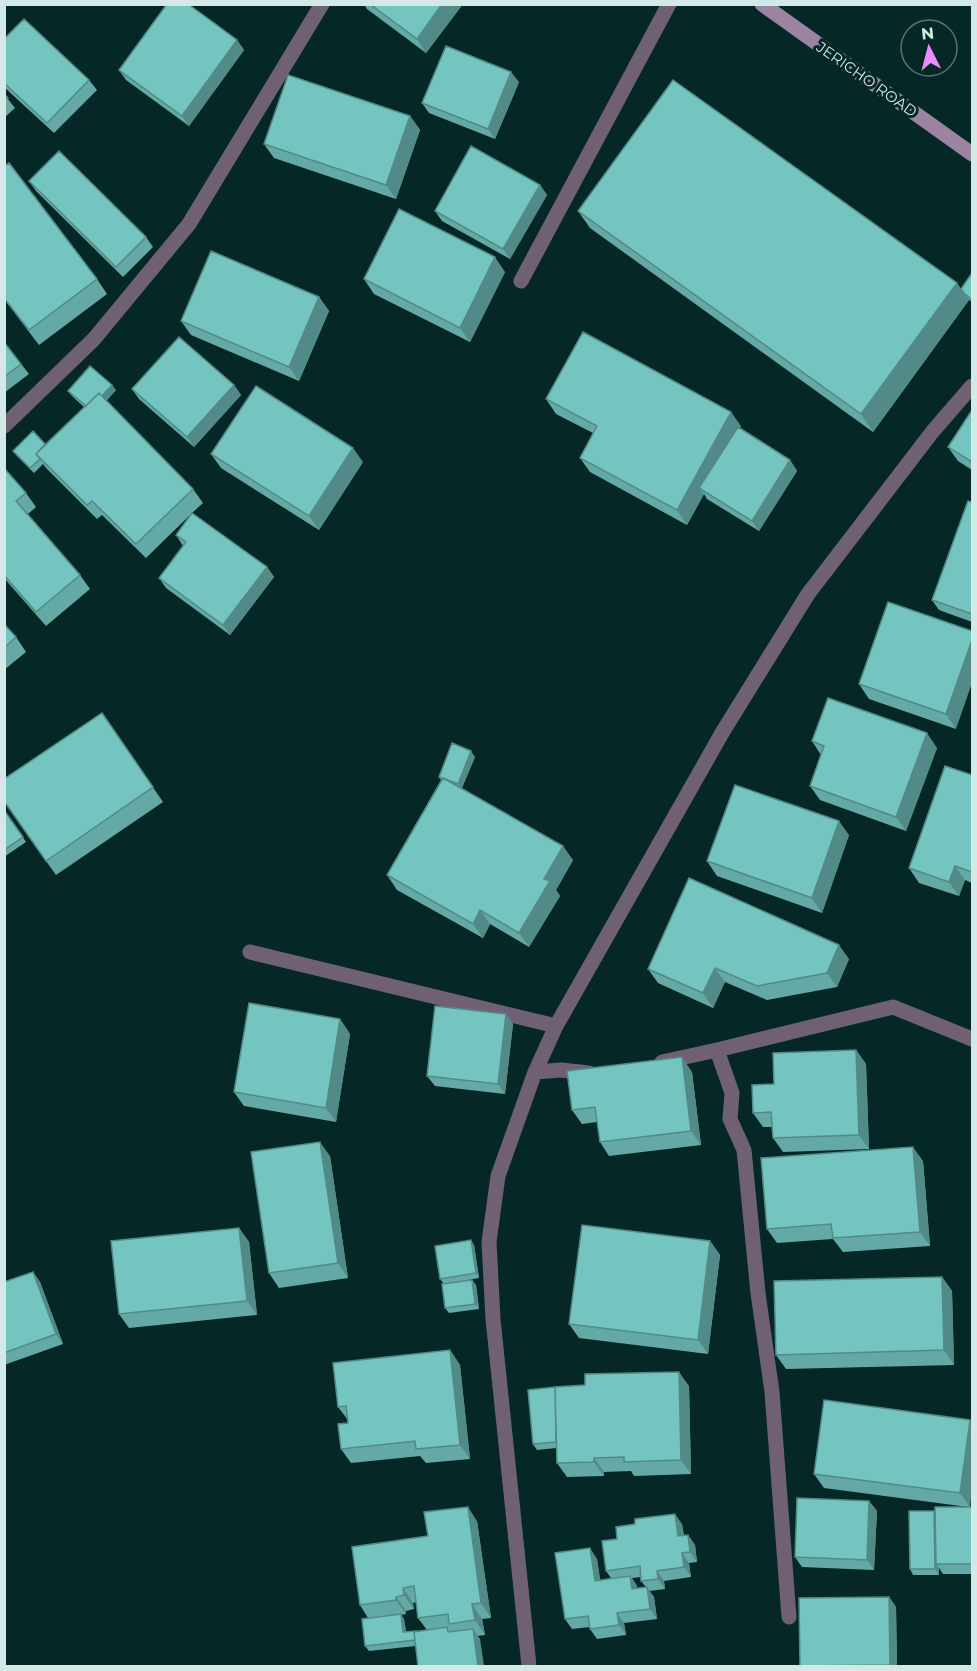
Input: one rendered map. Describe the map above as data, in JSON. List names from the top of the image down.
{
  "streets": {
    "street": ["JERICHO ROAD"]
  },
  "north": "top"
}
